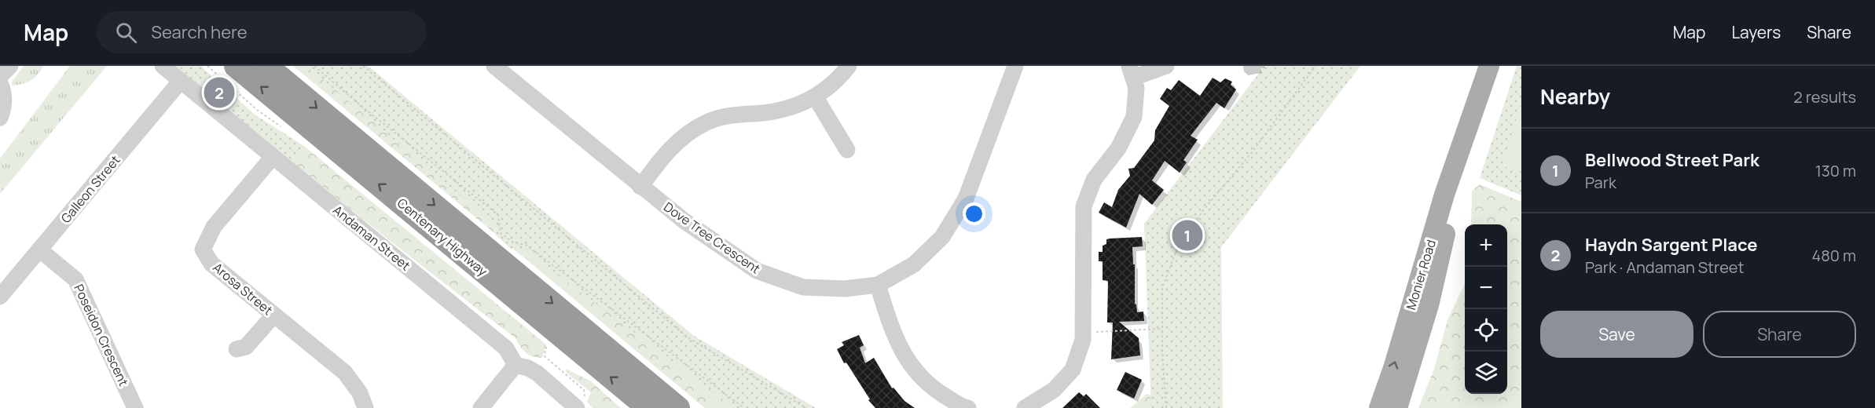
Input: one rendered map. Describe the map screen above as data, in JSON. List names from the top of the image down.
{
  "streets": {
    "highway": ["Centenary Highway"],
    "main road": ["Monier Road"],
    "street": [
      "Galleon Street",
      "Andaman Street",
      "Dove Tree Crescent",
      "Arosa Street",
      "Poseidon Crescent"
    ]
  },
  "crossings": [
    ["Galleon Street", "Andaman Street"],
    ["Galleon Street", "Poseidon Crescent"],
    ["Andaman Street", "Arosa Street"]
  ],
  "page": {
    "header": "Map",
    "search": "Search here",
    "nav": ["Map", "Layers", "Share"],
    "heading": ["Nearby", "2 results"],
    "pins": ["2", "1"],
    "list": [
      {
        "mark": "1",
        "name": "Bellwood Street Park",
        "note": "Park",
        "value": "130 m"
      },
      {
        "mark": "2",
        "name": "Haydn Sargent Place",
        "note": "Park · Andaman Street",
        "value": "480 m"
      }
    ],
    "map_buttons": ["+", "−"],
    "buttons": ["Save", "Share"]
  }
}
